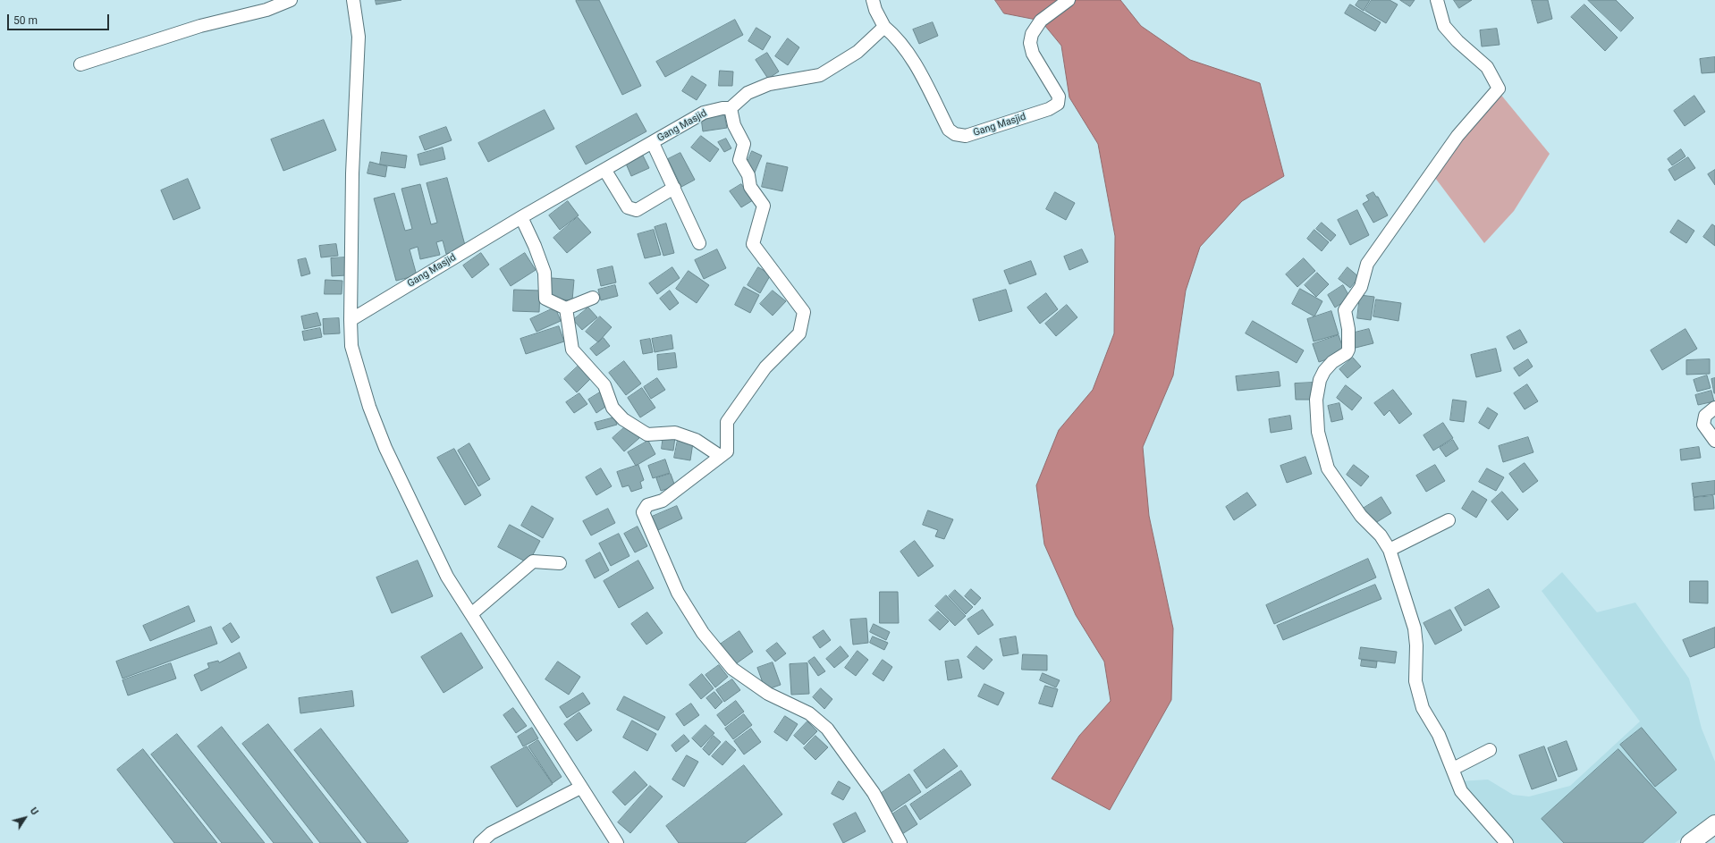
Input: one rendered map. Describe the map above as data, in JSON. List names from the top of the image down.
{
  "streets": {
    "street": ["Gang Masjid"]
  },
  "scale_bar": "50 m",
  "north": "top right"
}
